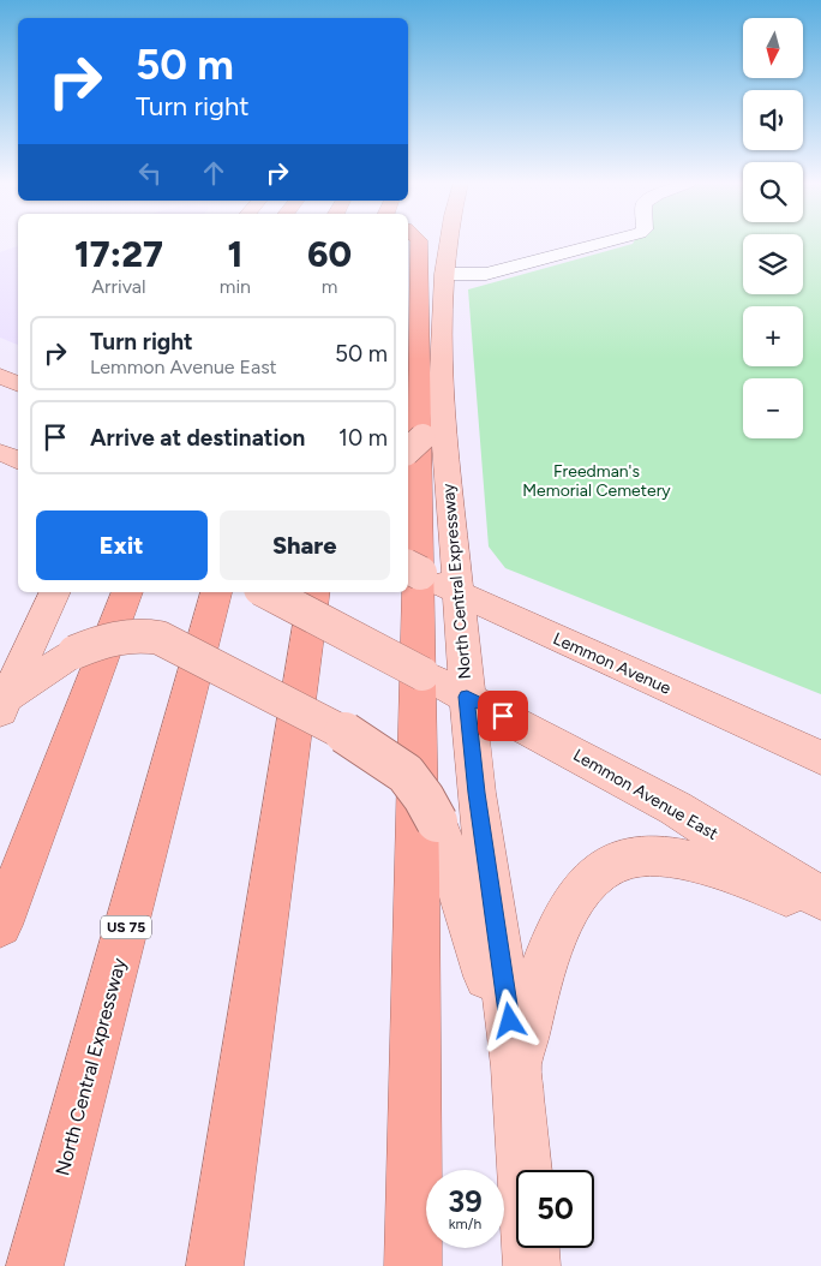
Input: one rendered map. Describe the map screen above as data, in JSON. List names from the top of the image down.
{
  "streets": {
    "highway": ["North Central Expressway", "US 75"],
    "main road": ["Lemmon Avenue", "Lemmon Avenue East"]
  },
  "crossings": [
    ["North Central Expressway", "Lemmon Avenue"],
    ["North Central Expressway", "Lemmon Avenue East"]
  ],
  "parks": ["Freedman's Memorial Cemetery"],
  "north": "bottom",
  "page": {
    "map_buttons": ["+", "−"],
    "turn": ["50 m", "Turn right"],
    "eta": [
      "17:27",
      "Arrival",
      "1",
      "min",
      "60",
      "m"
    ],
    "list": [
      {
        "name": "Turn right",
        "note": "Lemmon Avenue East",
        "value": "50 m"
      },
      {
        "name": "Arrive at destination",
        "value": "10 m"
      }
    ],
    "buttons": ["Exit", "Share"],
    "speed": "39 km/h",
    "limit": "50"
  }
}
